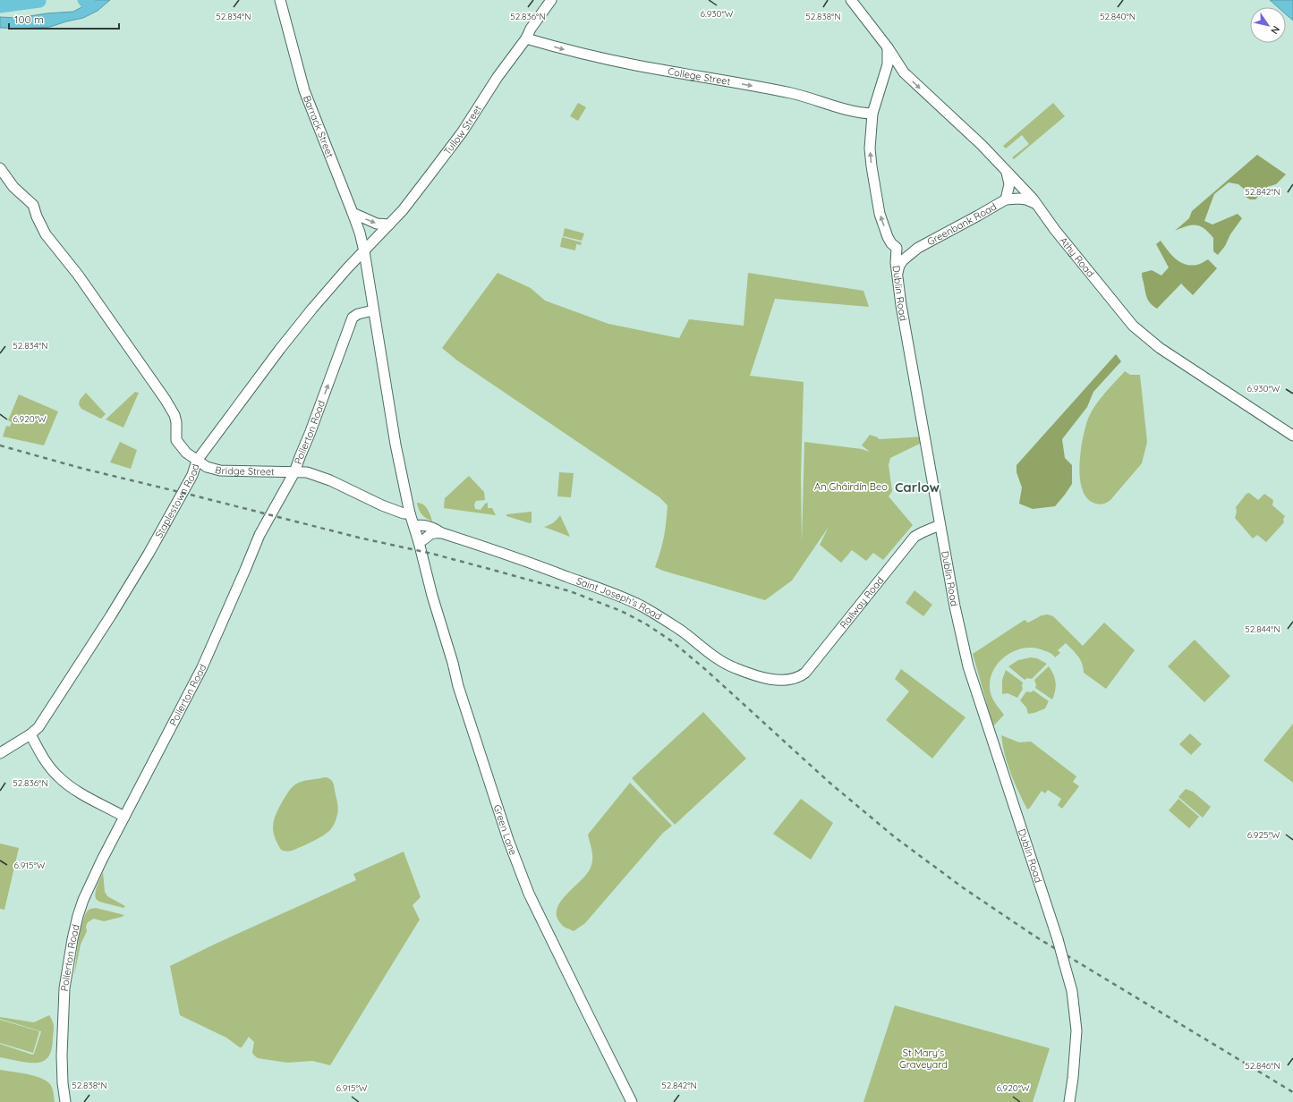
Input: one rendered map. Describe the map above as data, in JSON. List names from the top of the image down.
{
  "streets": {
    "main road": [
      "College Street",
      "Barrack Street",
      "Tullow Street",
      "Greenbank Road",
      "Athy Road",
      "Dublin Road",
      "Pollerton Road",
      "Bridge Street",
      "Staplestown Road",
      "Saint Joseph's Road",
      "Railway Road",
      "Green Lane"
    ]
  },
  "crossings": [
    ["College Street", "Tullow Street"],
    ["Barrack Street", "Tullow Street"],
    ["Barrack Street", "Pollerton Road"],
    ["Barrack Street", "Staplestown Road"],
    ["Barrack Street", "Green Lane"],
    ["Tullow Street", "Staplestown Road"],
    ["Greenbank Road", "Athy Road"],
    ["Greenbank Road", "Dublin Road"],
    ["Dublin Road", "Railway Road"],
    ["Pollerton Road", "Bridge Street"],
    ["Pollerton Road", "Green Lane"],
    ["Bridge Street", "Staplestown Road"],
    ["Bridge Street", "Green Lane"],
    ["Saint Joseph's Road", "Railway Road"],
    ["Saint Joseph's Road", "Green Lane"]
  ],
  "one_way": ["College Street"],
  "districts": ["Carlow"],
  "parks": ["An Gháirdín Beo", "St Mary's Graveyard"],
  "scale_bar": "100 m",
  "north": "bottom right",
  "coordinates": [
    "6.930°W",
    "52.834°N",
    "52.836°N",
    "52.838°N",
    "52.840°N",
    "52.842°N",
    "6.920°W",
    "52.844°N",
    "6.925°W",
    "6.915°W",
    "52.846°N"
  ]
}
